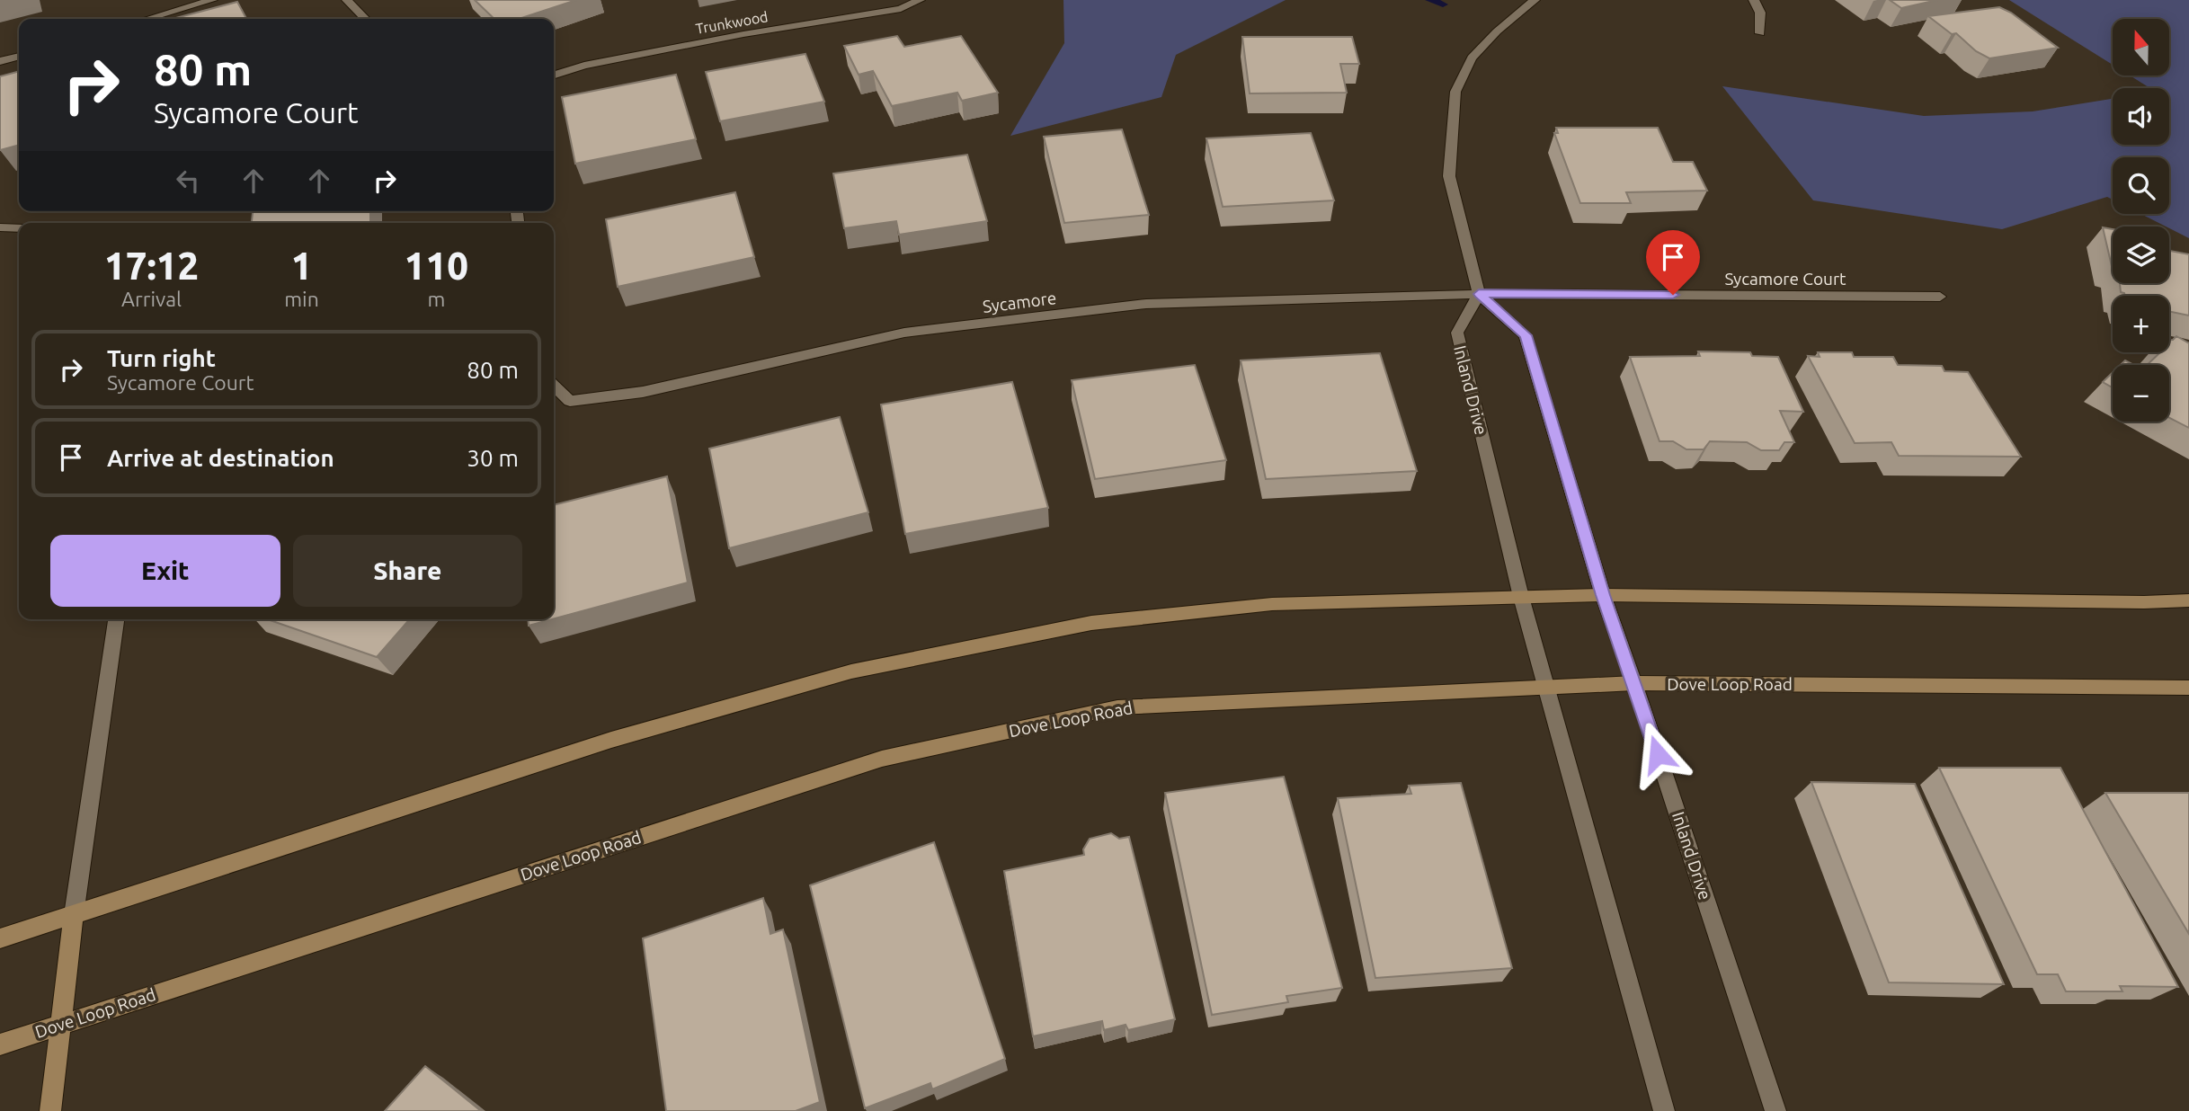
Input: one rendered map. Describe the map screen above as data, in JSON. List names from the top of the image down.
{
  "streets": {
    "main road": ["Dove Loop Road"],
    "street": [
      "Trunkwood",
      "Sycamore Court",
      "Sycamore",
      "Inland Drive"
    ]
  },
  "crossings": [
    ["Sycamore Court", "Sycamore"],
    ["Sycamore Court", "Inland Drive"],
    ["Sycamore", "Inland Drive"],
    ["Inland Drive", "Dove Loop Road"]
  ],
  "north": "top",
  "page": {
    "map_buttons": ["+", "−"],
    "turn": ["80 m", "Sycamore Court"],
    "eta": [
      "17:12",
      "Arrival",
      "1",
      "min",
      "110",
      "m"
    ],
    "list": [
      {
        "name": "Turn right",
        "note": "Sycamore Court",
        "value": "80 m"
      },
      {
        "name": "Arrive at destination",
        "value": "30 m"
      }
    ],
    "buttons": ["Exit", "Share"]
  }
}
